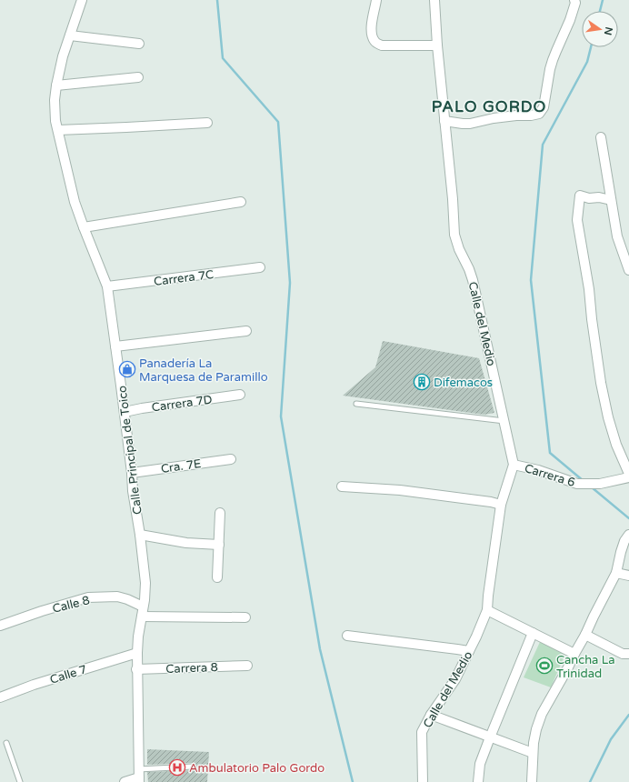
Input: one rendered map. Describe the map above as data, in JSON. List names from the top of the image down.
{
  "streets": {
    "street": [
      "Carrera 7C",
      "Calle del Medio",
      "Carrera 7D",
      "Calle Principal de Toico",
      "Cra. 7E",
      "Carrera 6",
      "Calle 8",
      "Carrera 8",
      "Calle 7"
    ]
  },
  "crossings": [
    ["Carrera 7C", "Calle Principal de Toico"],
    ["Calle del Medio", "Carrera 6"],
    ["Carrera 7D", "Calle Principal de Toico"],
    ["Calle Principal de Toico", "Cra. 7E"],
    ["Calle Principal de Toico", "Calle 8"],
    ["Calle Principal de Toico", "Carrera 8"],
    ["Calle Principal de Toico", "Calle 7"]
  ],
  "districts": ["PALO GORDO"],
  "places": {
    "shop": ["Panadería La Marquesa de Paramillo"],
    "building": ["Difemacos"],
    "sports": ["Cancha La Trinidad"],
    "hospital": ["Ambulatorio Palo Gordo"]
  },
  "north": "right"
}
